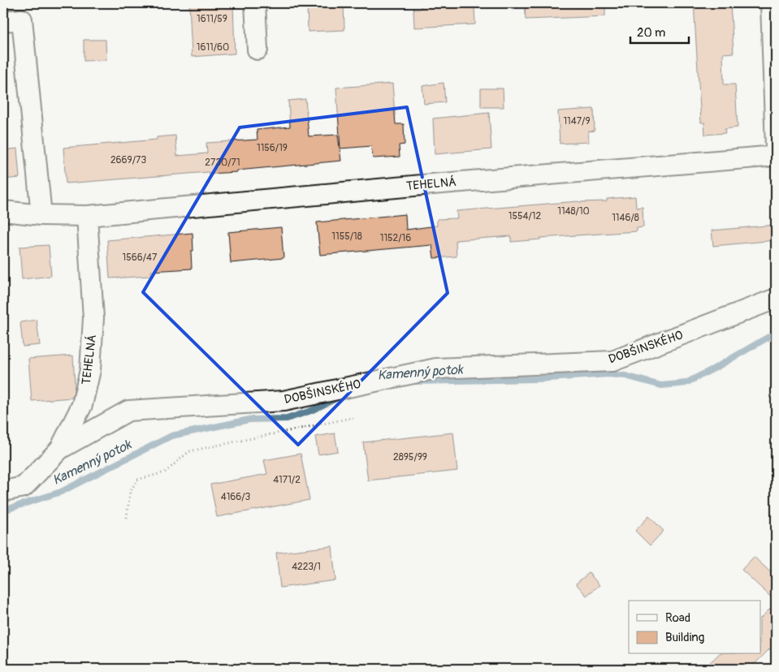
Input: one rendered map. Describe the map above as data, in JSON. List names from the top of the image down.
{
  "streets": {
    "street": ["TEHELNÁ", "DOBŠINSKÉHO"]
  },
  "crossings": [
    ["TEHELNÁ", "DOBŠINSKÉHO"]
  ],
  "water": ["Kamenný potok"],
  "house_numbers": [
    "1611/59",
    "1611/60",
    "1147/9",
    "1156/19",
    "2669/73",
    "2730/71",
    "1148/10",
    "1554/12",
    "1146/8",
    "1155/18",
    "1152/16",
    "1566/47",
    "2895/99",
    "4171/2",
    "4166/3",
    "4223/1"
  ],
  "legend": ["Road", "Building"],
  "scale_bar": "20 m"
}
